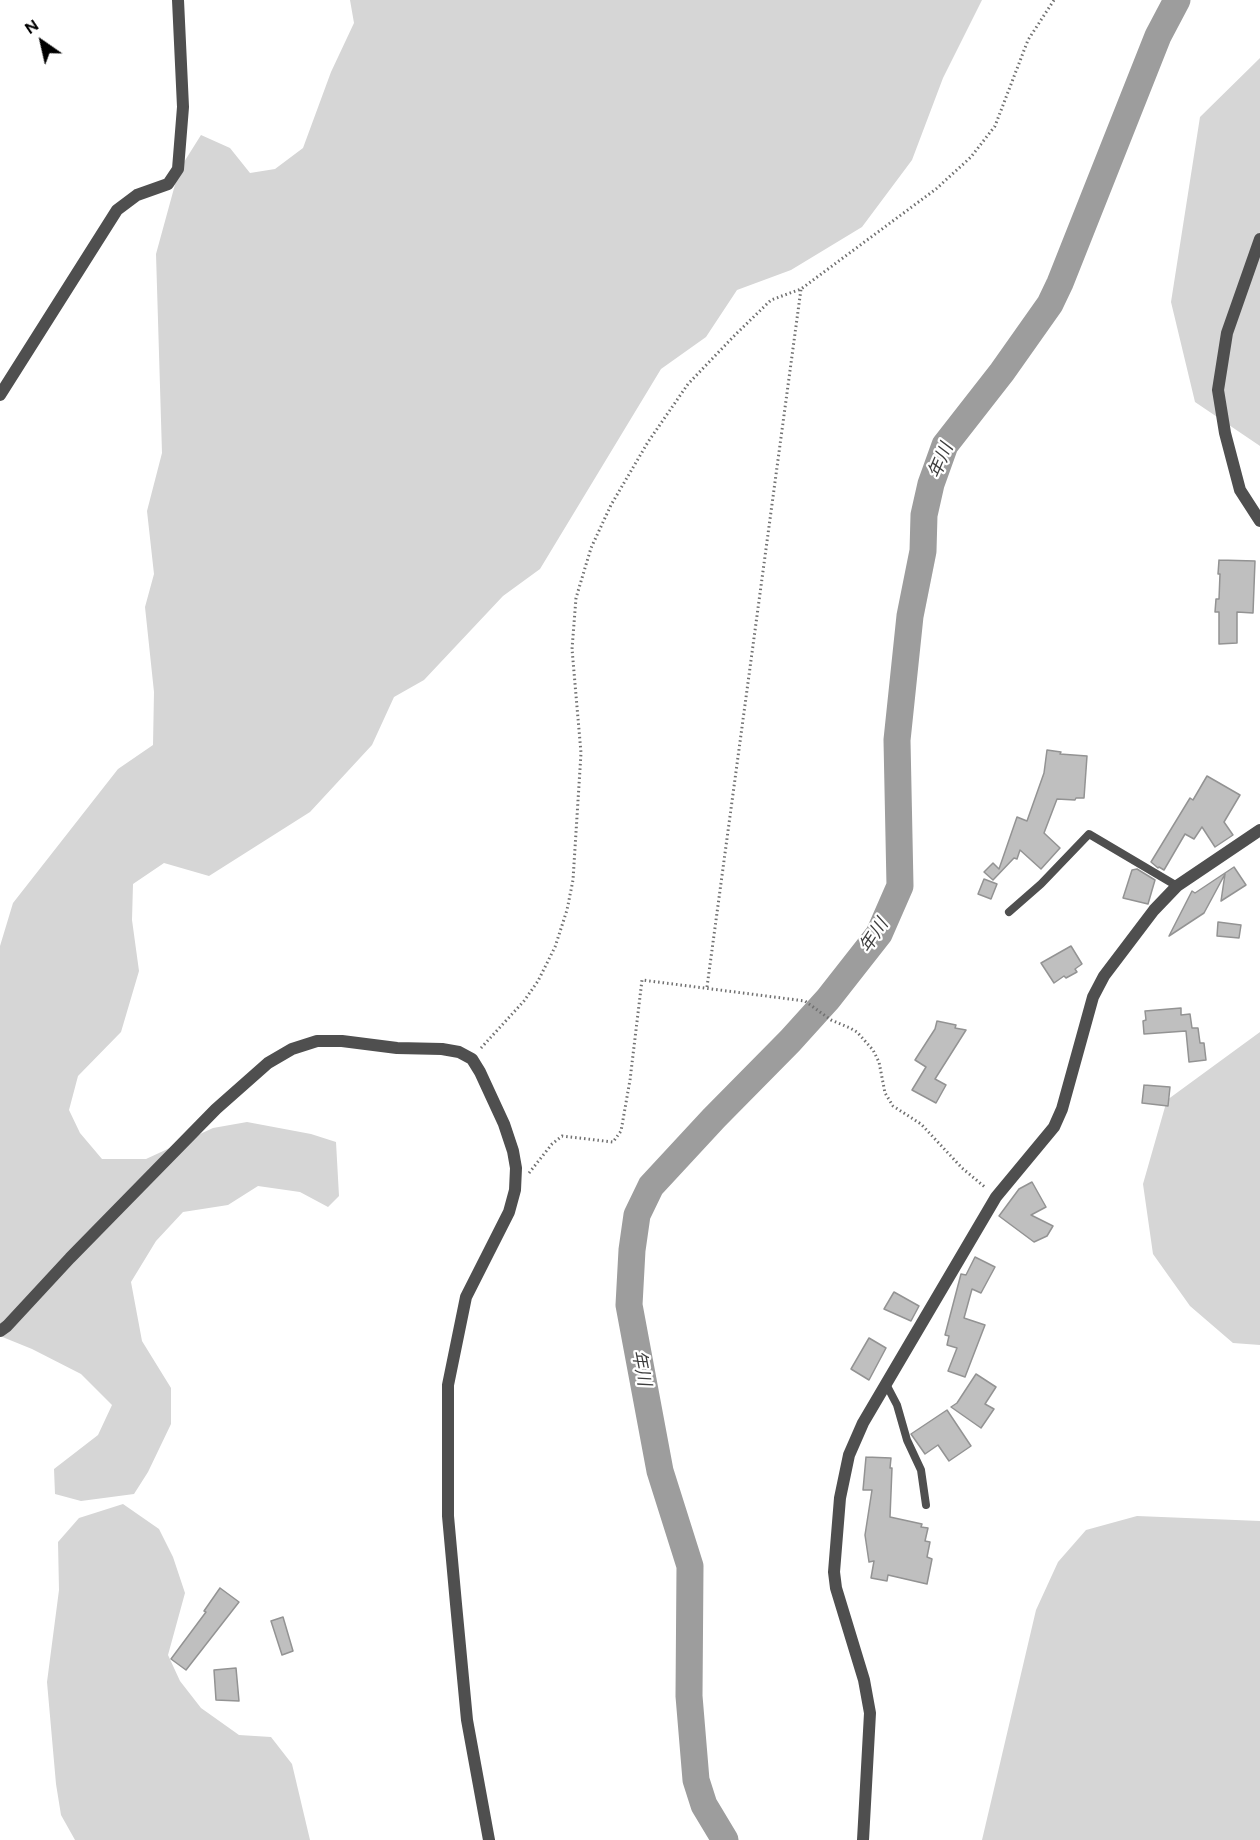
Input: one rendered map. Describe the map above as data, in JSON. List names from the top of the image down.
{
  "water": ["年川"],
  "north": "top left"
}
